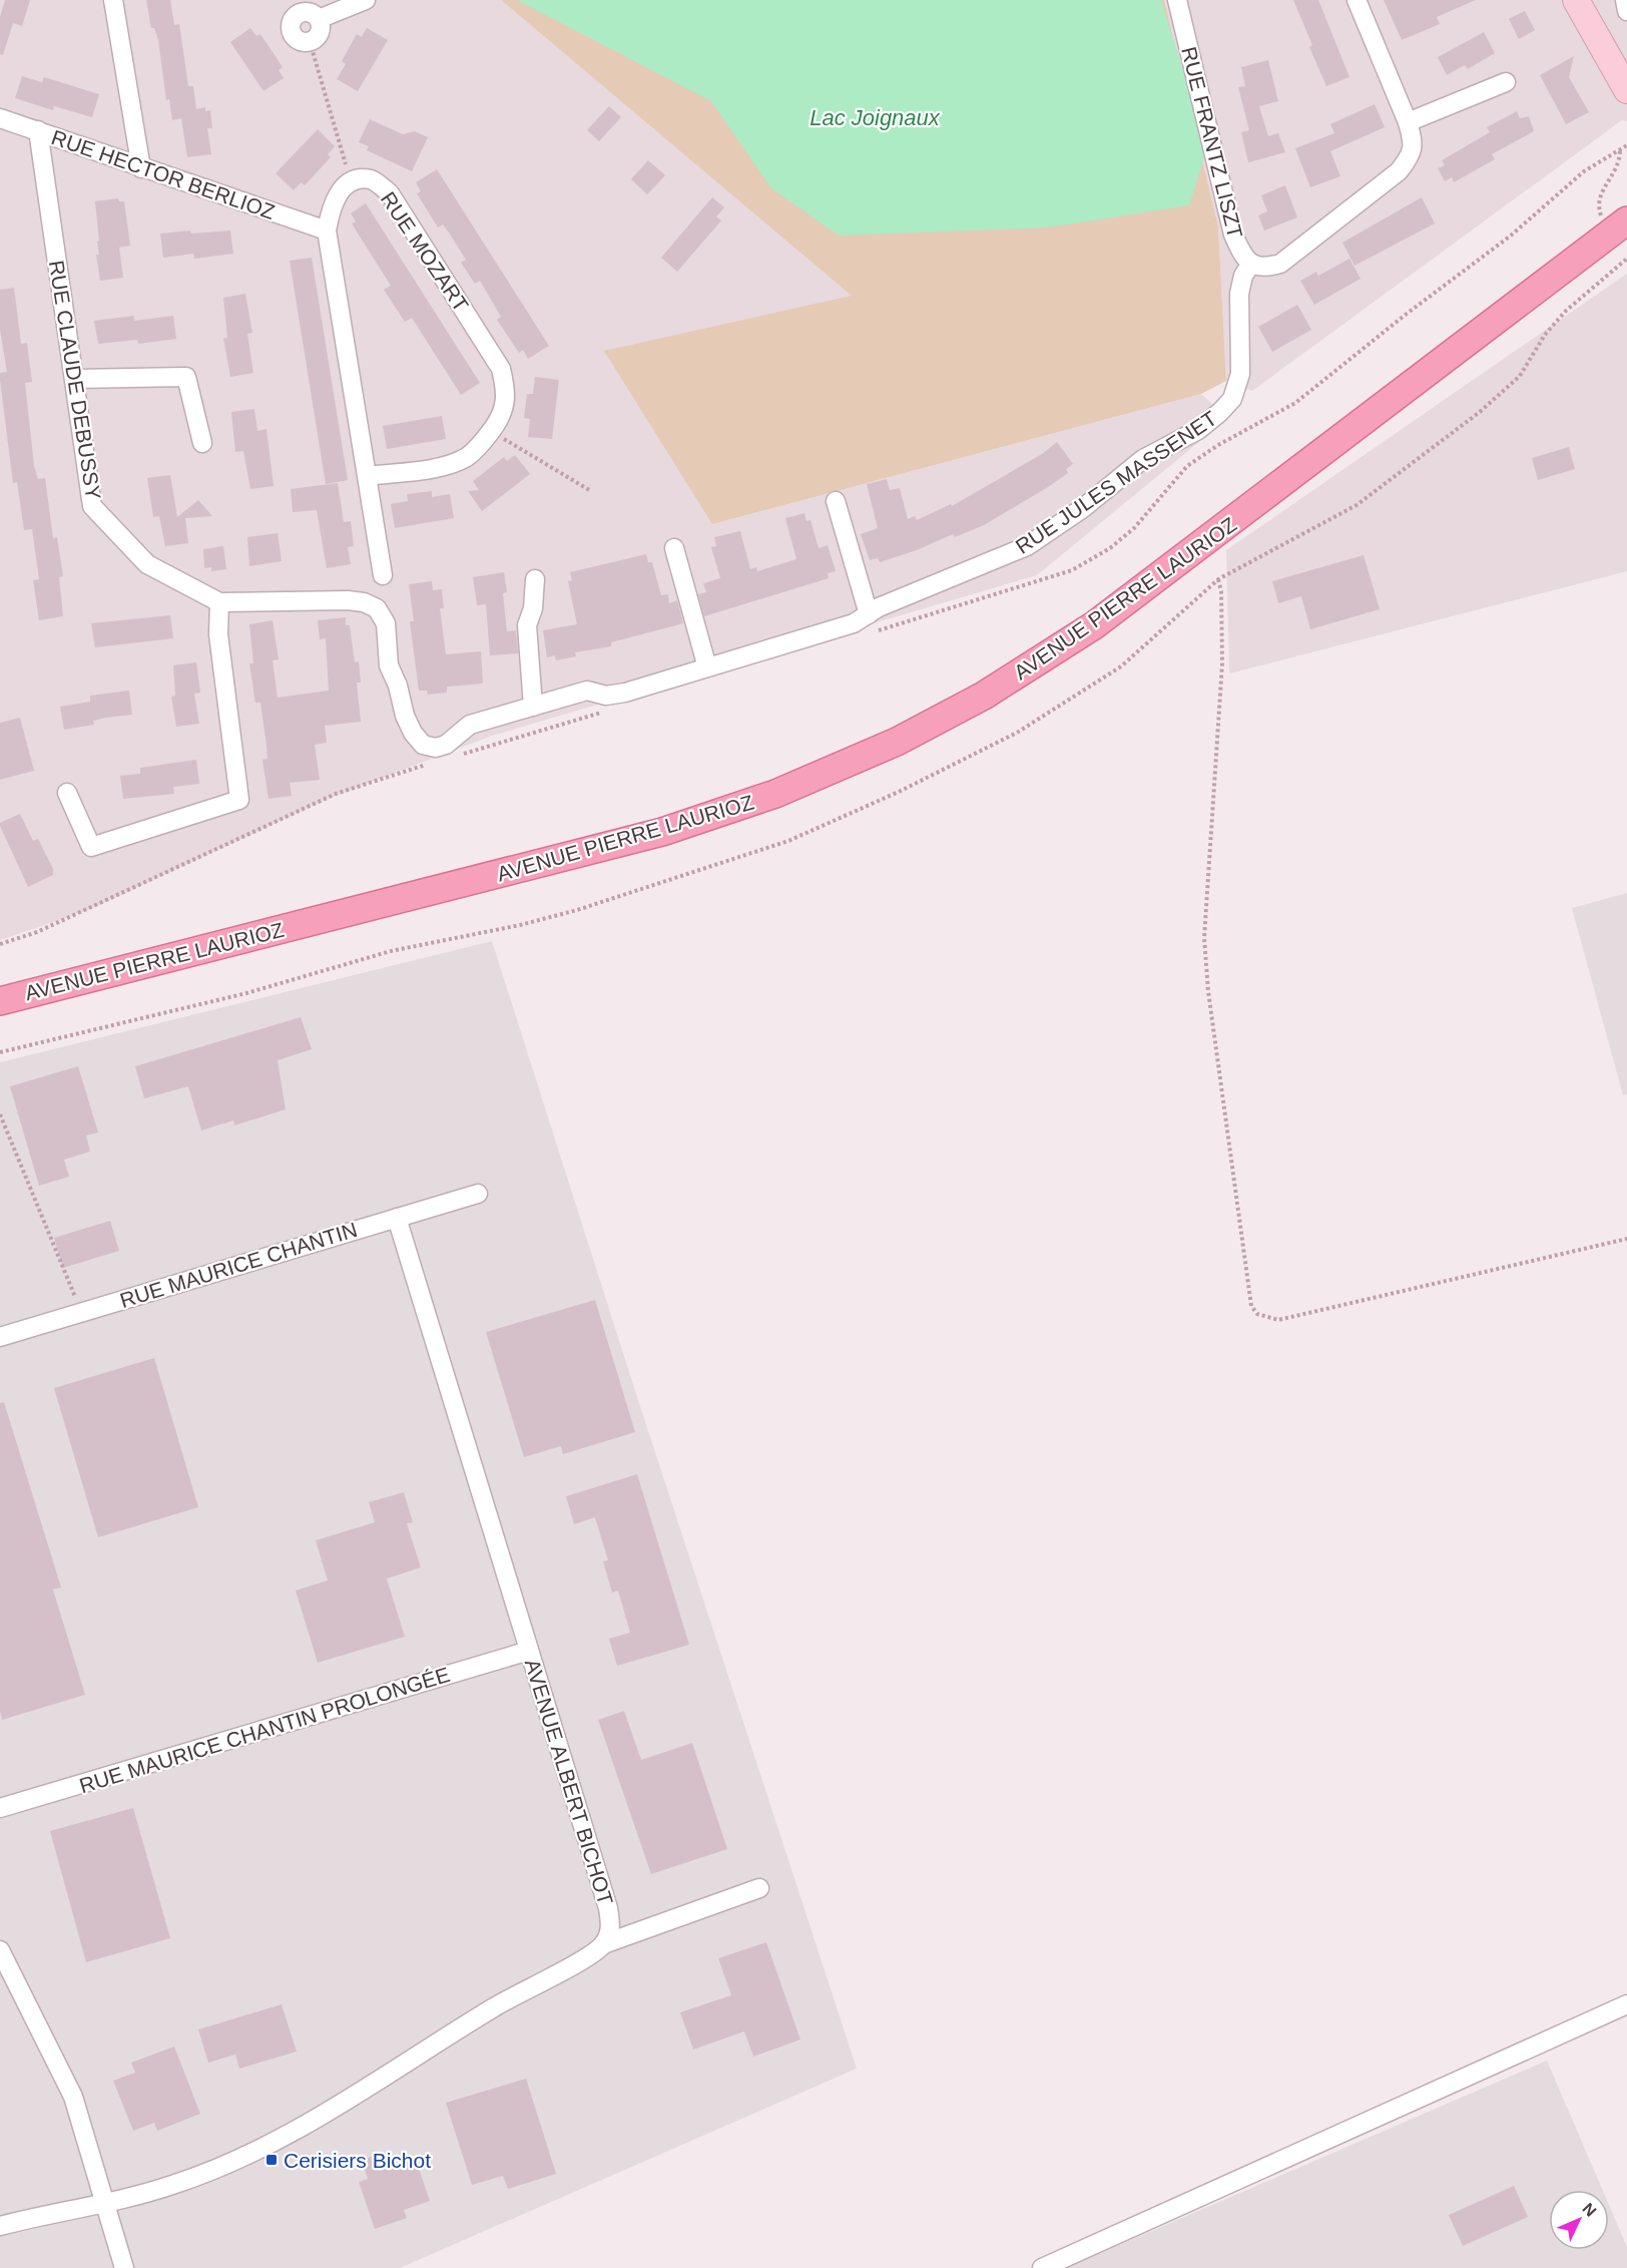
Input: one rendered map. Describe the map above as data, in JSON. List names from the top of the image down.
{
  "streets": {
    "main road": ["AVENUE PIERRE LAURIOZ"],
    "street": [
      "RUE FRANTZ LISZT",
      "RUE HECTOR BERLIOZ",
      "RUE MOZART",
      "RUE CLAUDE DEBUSSY",
      "RUE JULES MASSENET",
      "RUE MAURICE CHANTIN",
      "RUE MAURICE CHANTIN PROLONGÉE",
      "AVENUE ALBERT BICHOT"
    ]
  },
  "crossings": [
    ["RUE FRANTZ LISZT", "RUE JULES MASSENET"],
    ["RUE HECTOR BERLIOZ", "RUE MOZART"],
    ["RUE HECTOR BERLIOZ", "RUE CLAUDE DEBUSSY"],
    ["RUE CLAUDE DEBUSSY", "RUE JULES MASSENET"],
    ["RUE MAURICE CHANTIN", "AVENUE ALBERT BICHOT"],
    ["RUE MAURICE CHANTIN PROLONGÉE", "AVENUE ALBERT BICHOT"]
  ],
  "water": ["Lac Joignaux"],
  "places": {
    "transit": ["Cerisiers Bichot"]
  },
  "north": "top right"
}
